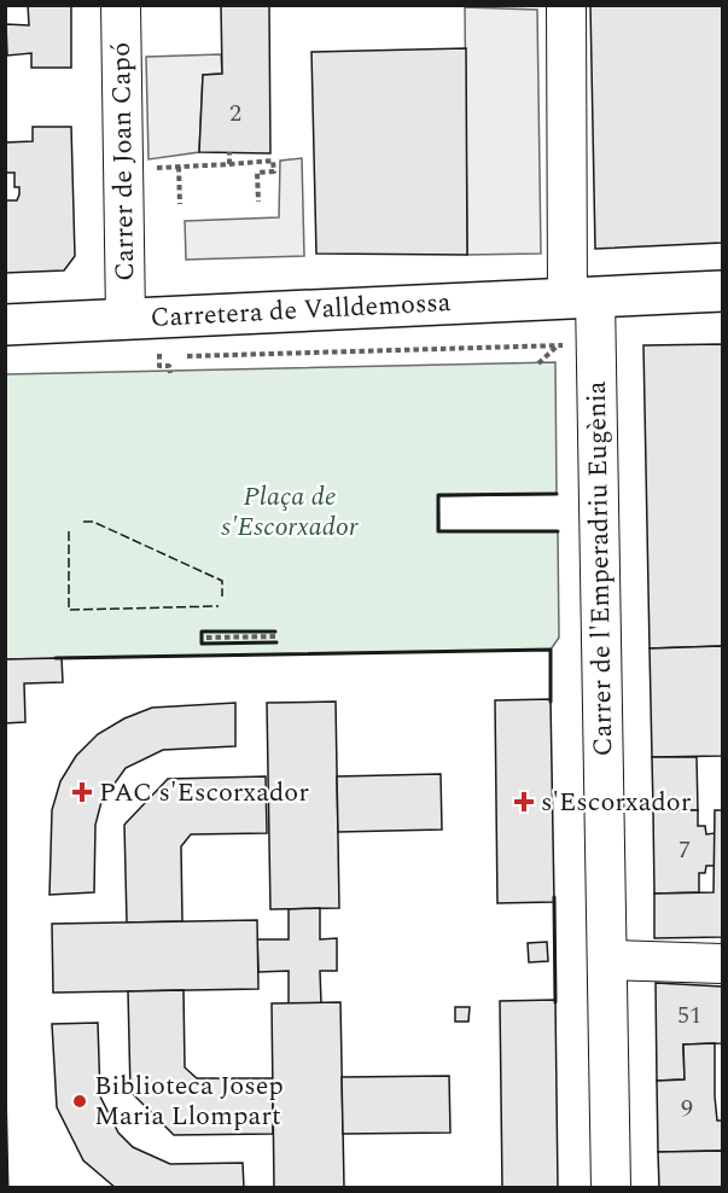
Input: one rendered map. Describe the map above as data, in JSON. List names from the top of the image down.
{
  "streets": {
    "main road": ["Carretera de Valldemossa"],
    "street": ["Carrer de Joan Capó", "Carrer de l'Emperadriu Eugènia"]
  },
  "crossings": [
    ["Carrer de Joan Capó", "Carretera de Valldemossa"],
    ["Carretera de Valldemossa", "Carrer de l'Emperadriu Eugènia"]
  ],
  "parks": ["Plaça de s'Escorxador"],
  "places": {
    "health": ["PAC s'Escorxador", "s'Escorxador"],
    "other": ["Biblioteca Josep Maria Llompart"]
  },
  "house_numbers": [
    "2",
    "7",
    "51",
    "9"
  ]
}
